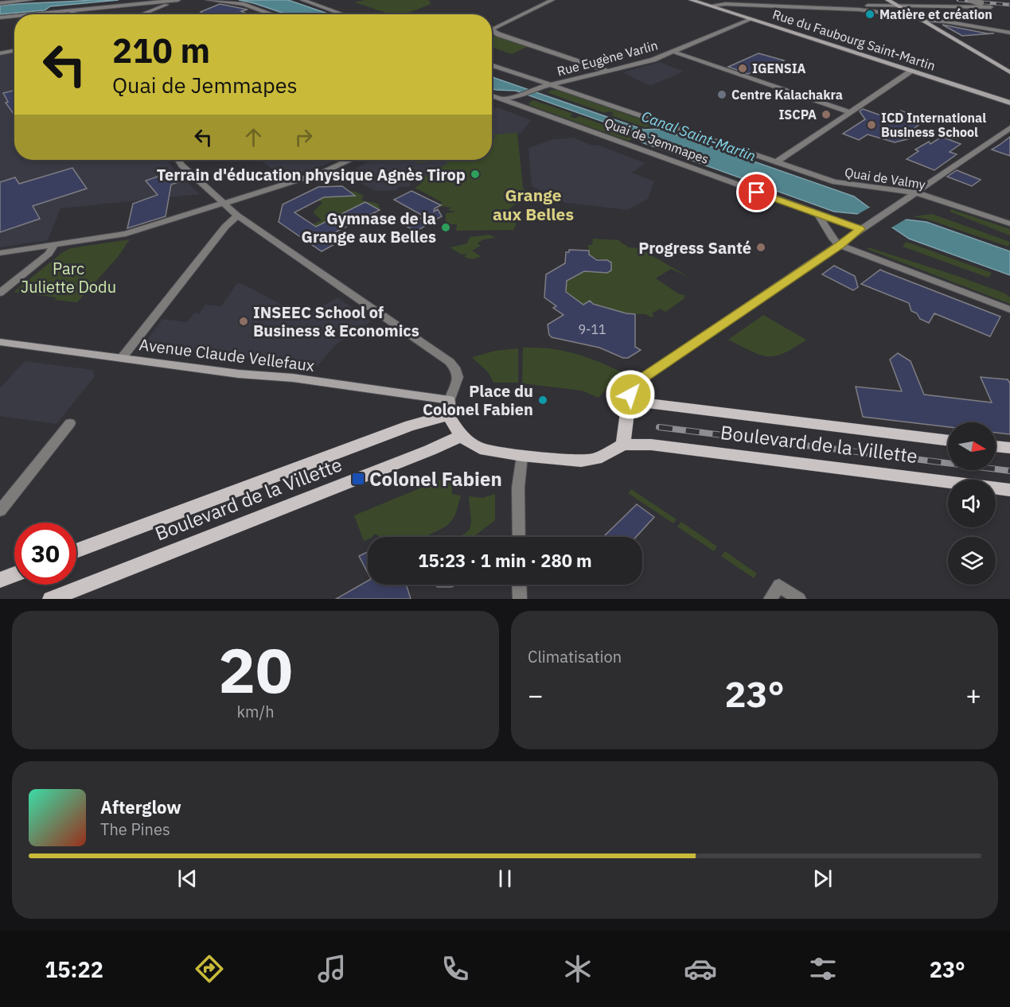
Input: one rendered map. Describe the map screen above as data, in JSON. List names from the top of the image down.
{
  "streets": {
    "main road": ["Rue du Faubourg Saint-Martin", "Avenue Claude Vellefaux", "Boulevard de la Villette"],
    "street": ["Rue Eugène Varlin", "Quai de Jemmapes", "Quai de Valmy"]
  },
  "crossings": [
    ["Rue du Faubourg Saint-Martin", "Rue Eugène Varlin"],
    ["Rue Eugène Varlin", "Quai de Jemmapes"],
    ["Rue Eugène Varlin", "Quai de Valmy"],
    ["Avenue Claude Vellefaux", "Boulevard de la Villette"]
  ],
  "districts": ["Grange aux Belles"],
  "water": ["Canal Saint-Martin"],
  "parks": ["Parc Juliette Dodu"],
  "places": {
    "other": [
      "Matière et création",
      "IGENSIA",
      "Centre Kalachakra",
      "ISCPA",
      "ICD International Business School",
      "Terrain d'éducation physique Agnès Tirop",
      "Gymnase de la Grange aux Belles",
      "Progress Santé",
      "INSEEC School of Business & Economics",
      "Place du Colonel Fabien"
    ],
    "transit": ["Colonel Fabien"]
  },
  "house_numbers": ["9-11"],
  "north": "right",
  "page": {
    "turn": ["210 m", "Quai de Jemmapes"],
    "limit": "30",
    "trip": "15:23 · 1 min · 280 m",
    "tile": [
      ["20", "km/h"],
      "Climatisation"
    ],
    "heat": ["−", "23°", "+"],
    "song": ["Afterglow", "The Pines"],
    "tabs": ["15:22", "23°"]
  }
}
